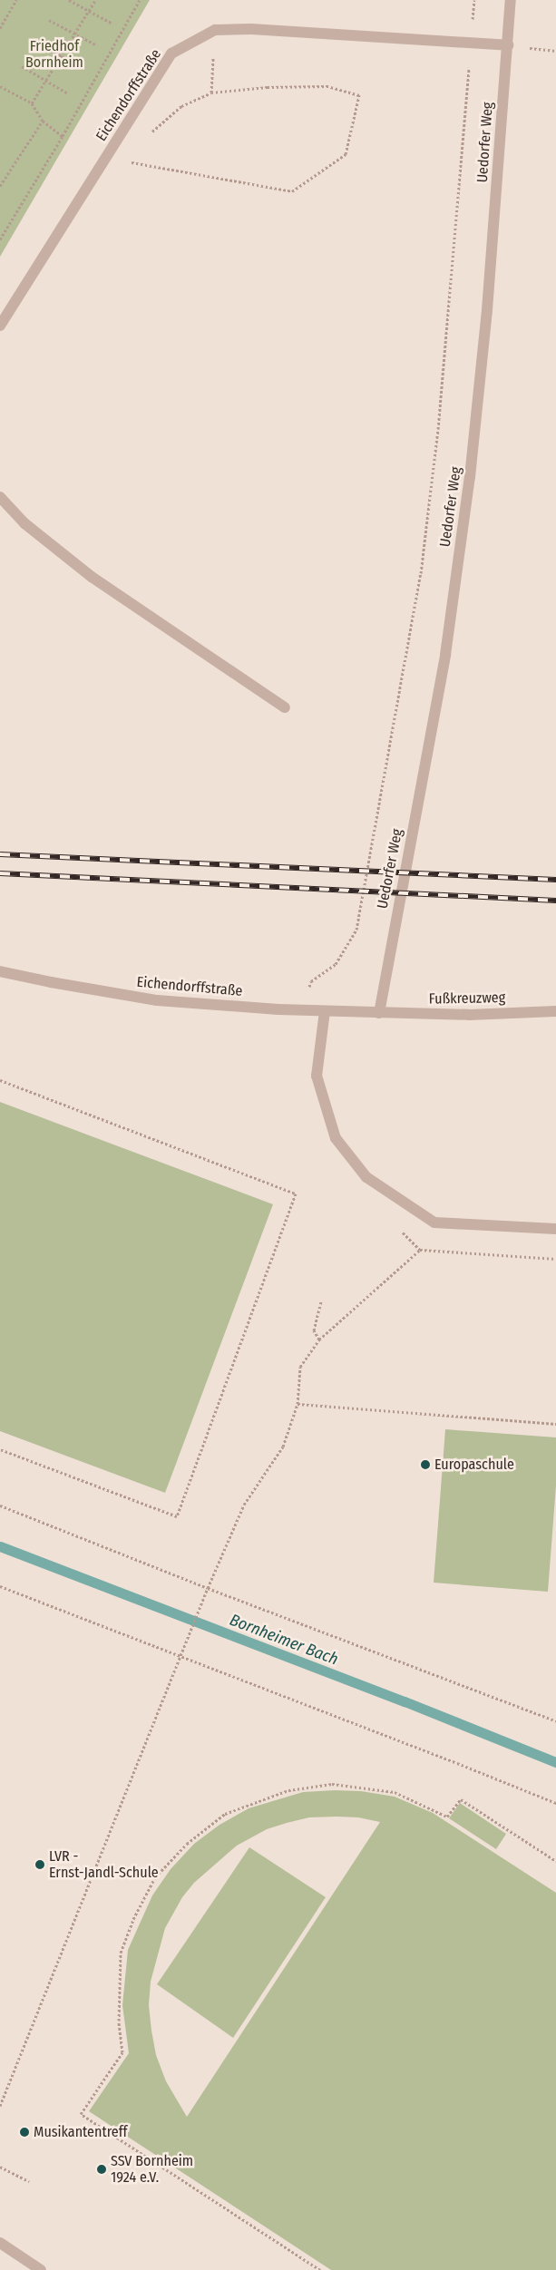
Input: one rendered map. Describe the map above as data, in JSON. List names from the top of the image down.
{
  "streets": {
    "street": ["Eichendorffstraße", "Uedorfer Weg", "Fußkreuzweg"]
  },
  "crossings": [
    ["Eichendorffstraße", "Uedorfer Weg"],
    ["Eichendorffstraße", "Fußkreuzweg"],
    ["Uedorfer Weg", "Fußkreuzweg"]
  ],
  "water": ["Bornheimer Bach"],
  "parks": ["Friedhof Bornheim"],
  "places": [
    "Europaschule",
    "LVR - Ernst-Jandl-Schule",
    "Musikantentreff",
    "SSV Bornheim 1924 e.V."
  ]
}
